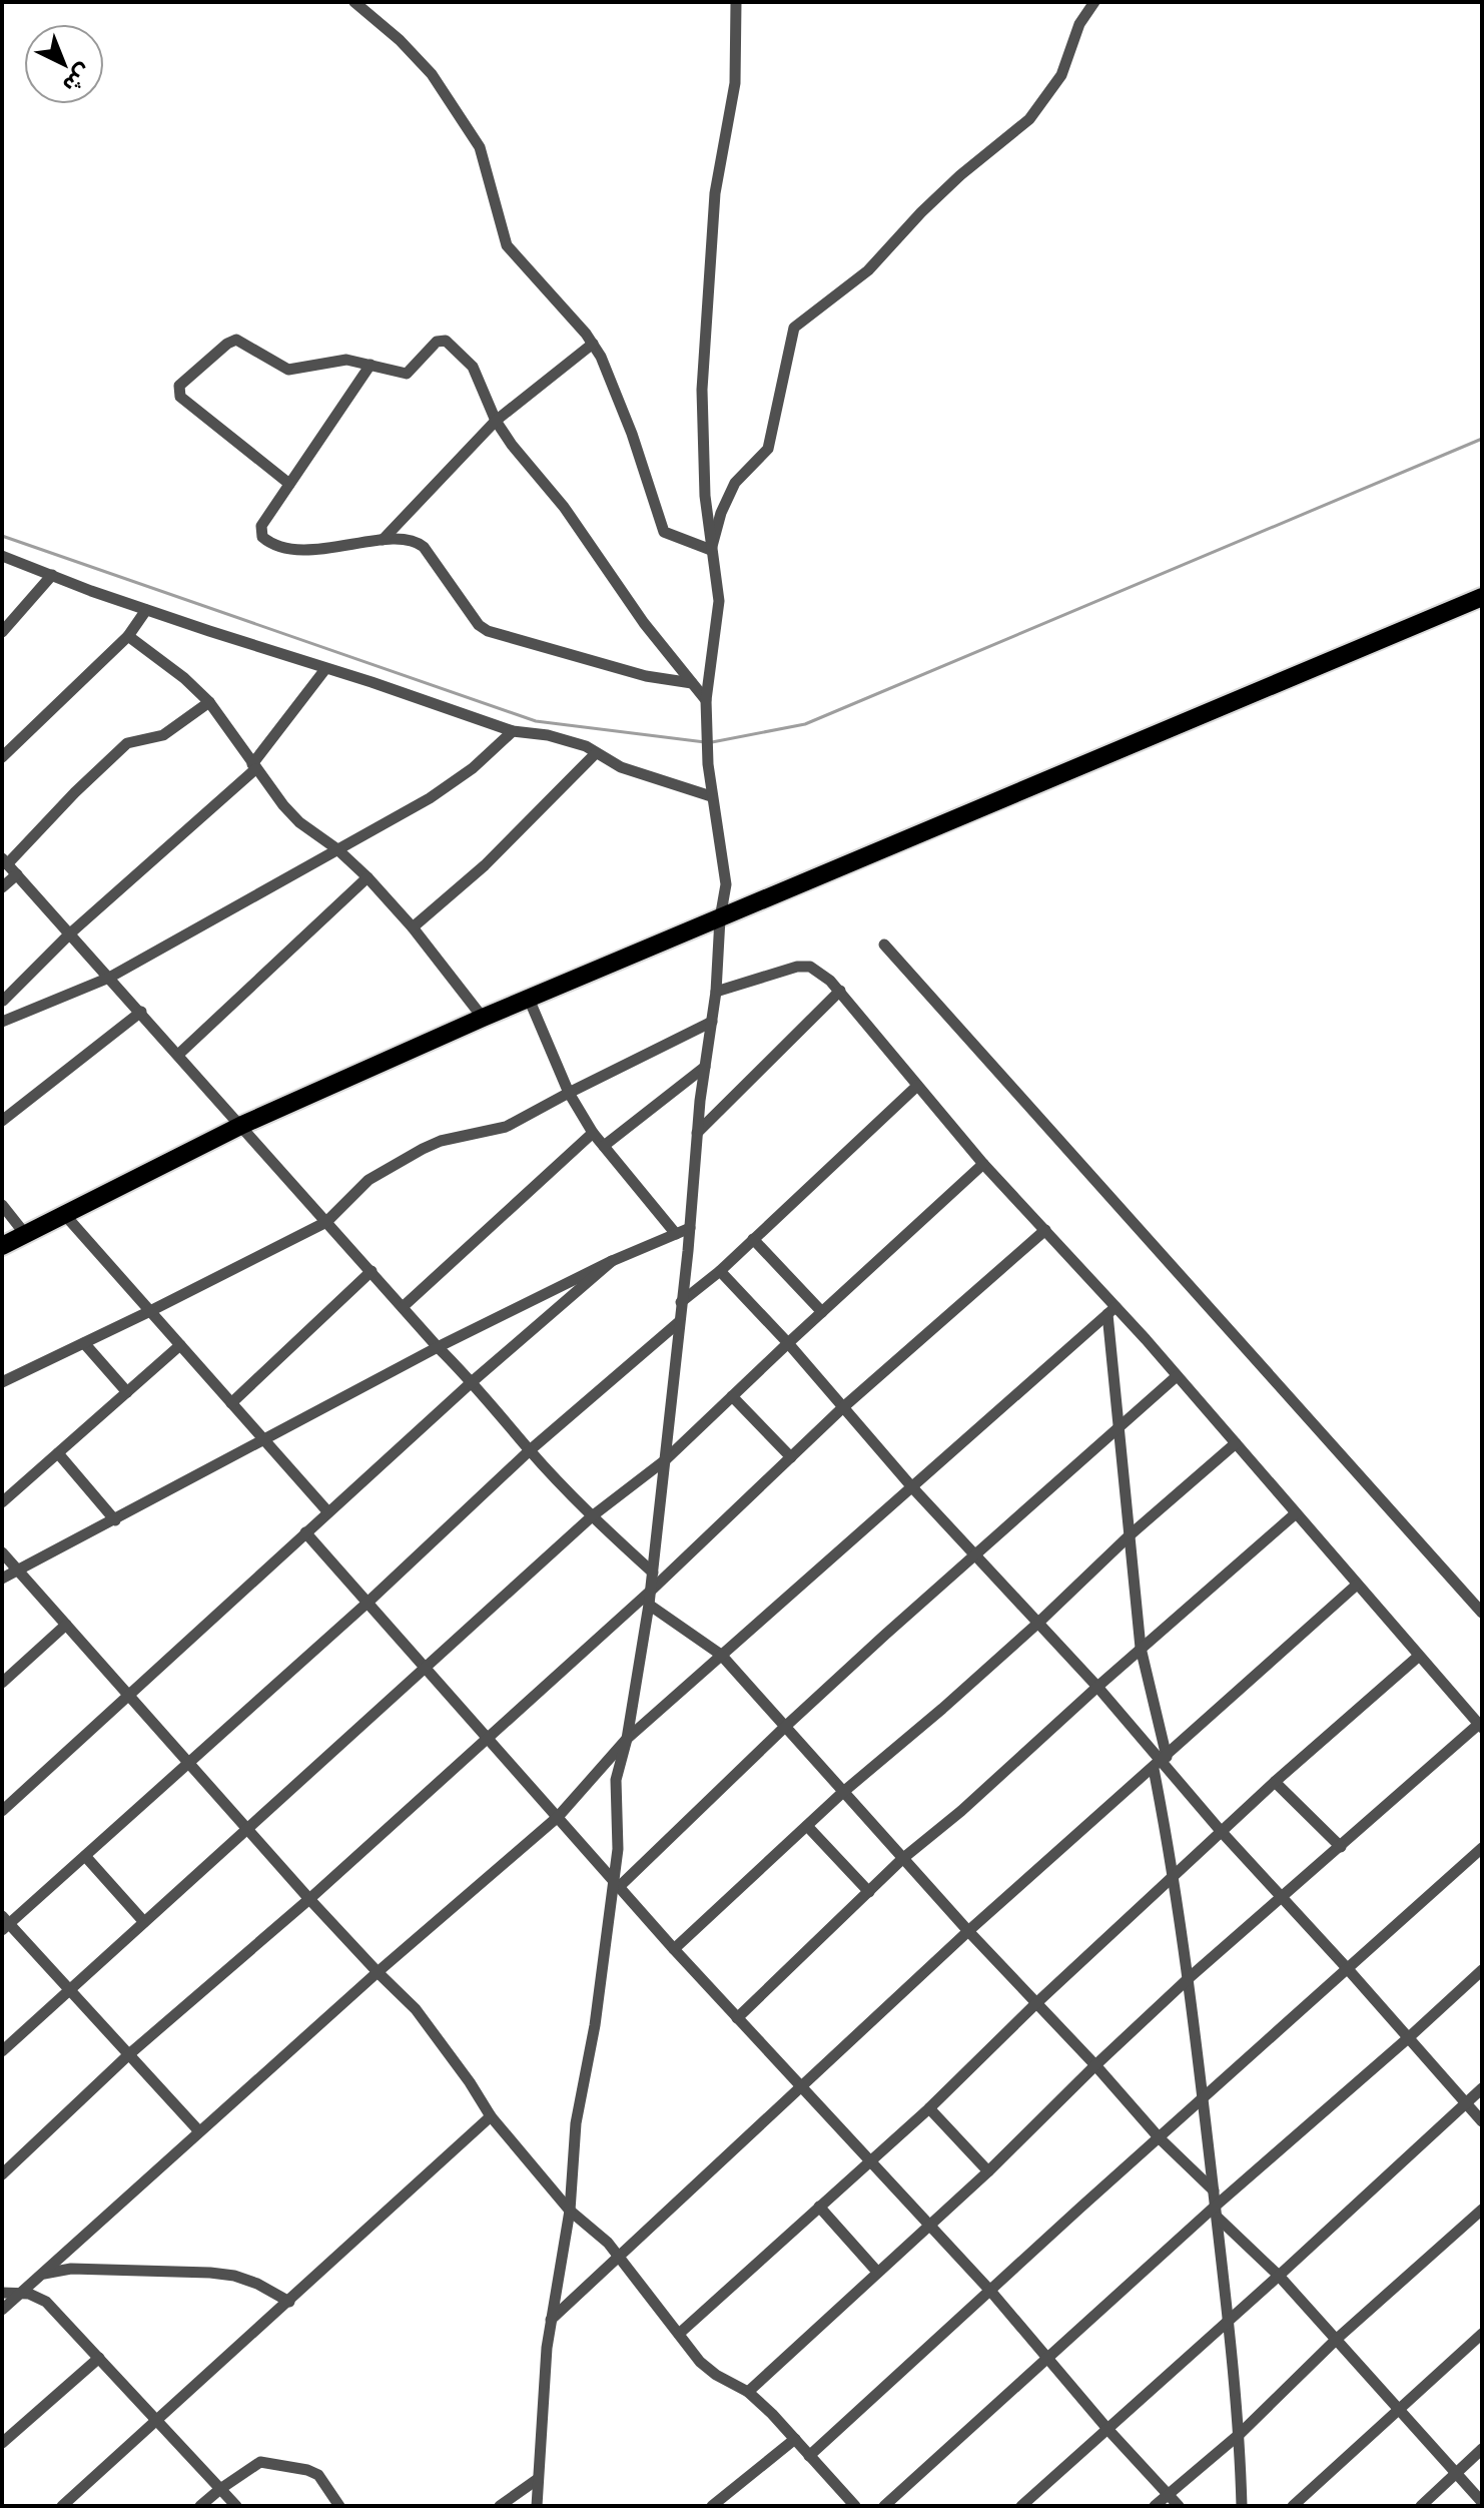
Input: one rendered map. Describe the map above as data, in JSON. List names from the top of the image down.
{
  "north": "bottom right"
}
